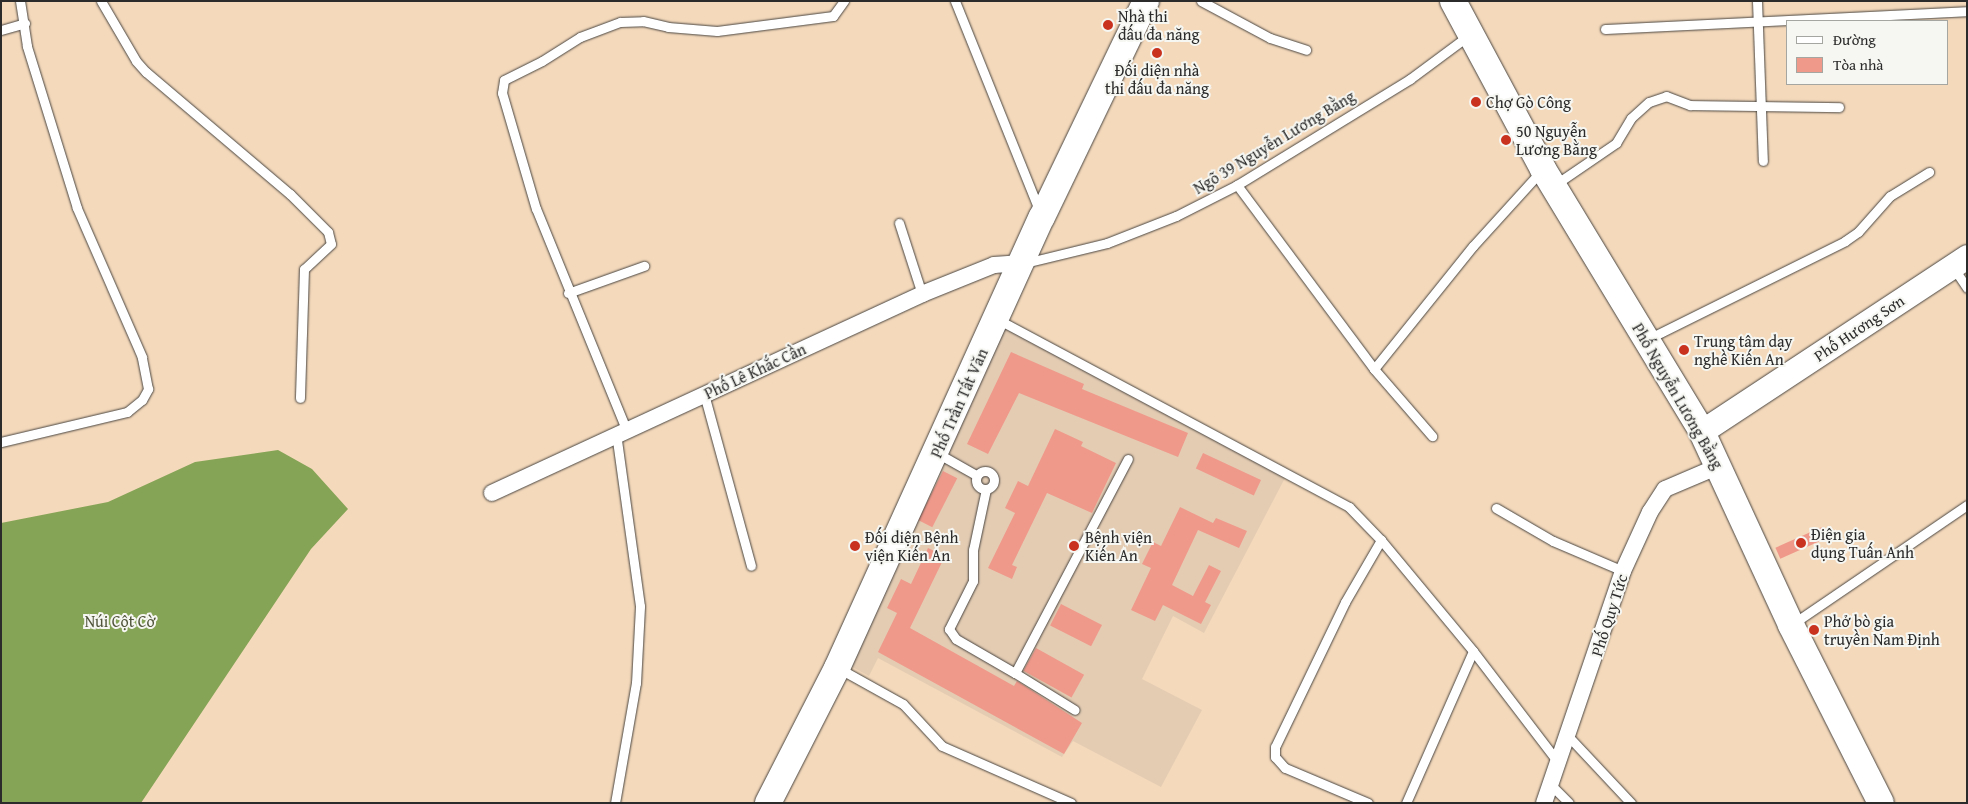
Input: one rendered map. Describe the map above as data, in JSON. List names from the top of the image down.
{
  "streets": {
    "main road": ["Phố Nguyễn Lương Bằng", "Phố Trần Tất Văn"],
    "street": ["Phố Hương Sơn", "Phố Lê Khắc Cần", "Phố Quy Tức"],
    "lane": ["Ngõ 39 Nguyễn Lương Bằng"]
  },
  "crossings": [
    ["Ngõ 39 Nguyễn Lương Bằng", "Phố Lê Khắc Cần"],
    ["Ngõ 39 Nguyễn Lương Bằng", "Phố Nguyễn Lương Bằng"],
    ["Ngõ 39 Nguyễn Lương Bằng", "Phố Trần Tất Văn"],
    ["Phố Hương Sơn", "Phố Nguyễn Lương Bằng"],
    ["Phố Lê Khắc Cần", "Phố Trần Tất Văn"],
    ["Phố Nguyễn Lương Bằng", "Phố Quy Tức"]
  ],
  "parks": ["Núi Cột Cờ"],
  "places": [
    "Nhà thi đấu đa năng",
    "Đối diện nhà thi đấu đa năng",
    "Chợ Gò Công",
    "50 Nguyễn Lương Bằng",
    "Trung tâm dạy nghề Kiến An",
    "Điện gia dụng Tuấn Anh",
    "Đối diện Bệnh viện Kiến An",
    "Bệnh viện Kiến An",
    "Phở bò gia truyền Nam Định"
  ],
  "legend": ["Đường", "Tòa nhà"]
}
